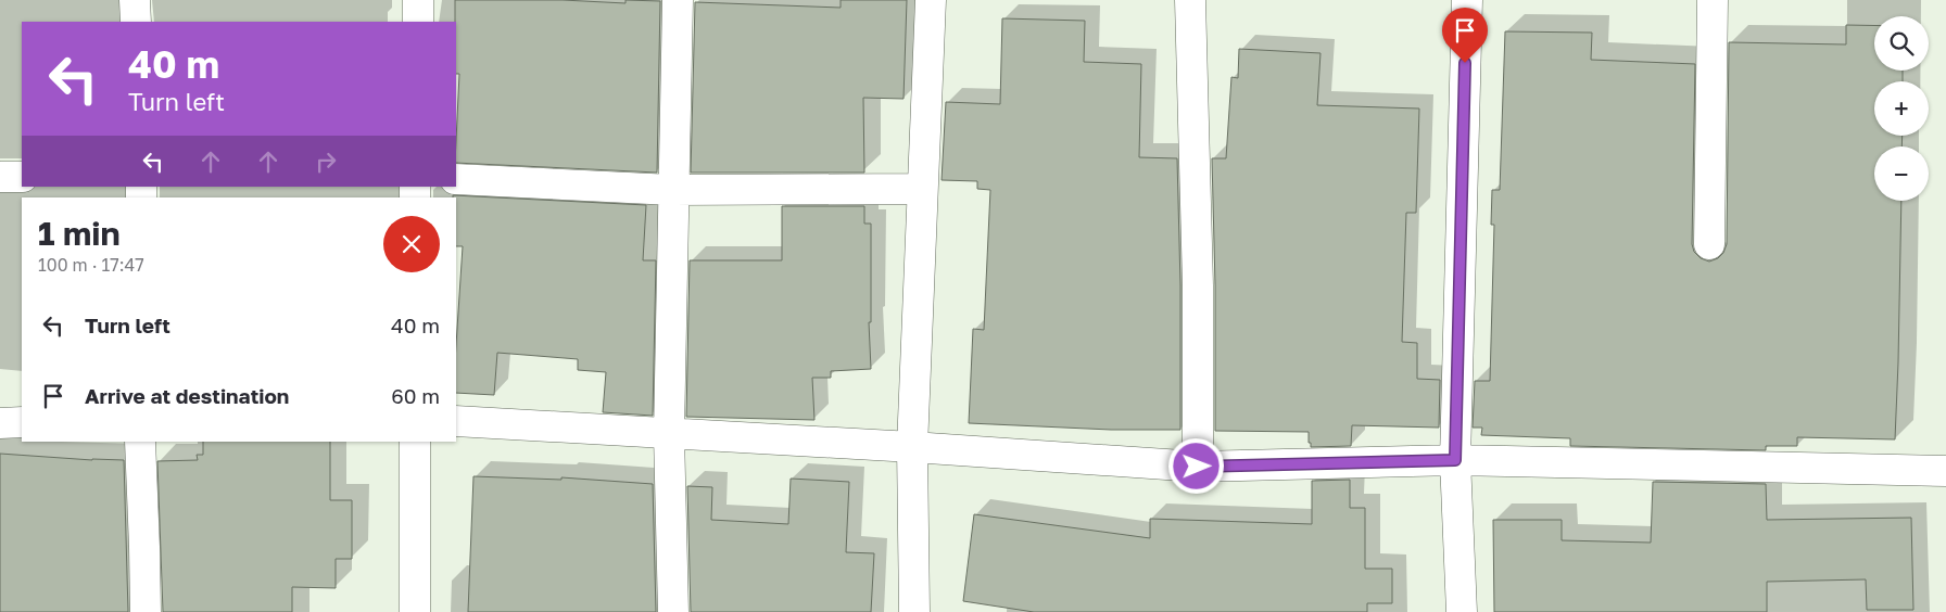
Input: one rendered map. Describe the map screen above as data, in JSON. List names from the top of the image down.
{
  "page": {
    "map_buttons": ["+", "−"],
    "turn": ["40 m", "Turn left"],
    "heading": ["1 min", "100 m · 17:47"],
    "list": [
      {
        "name": "Turn left",
        "value": "40 m"
      },
      {
        "name": "Arrive at destination",
        "value": "60 m"
      }
    ]
  }
}
